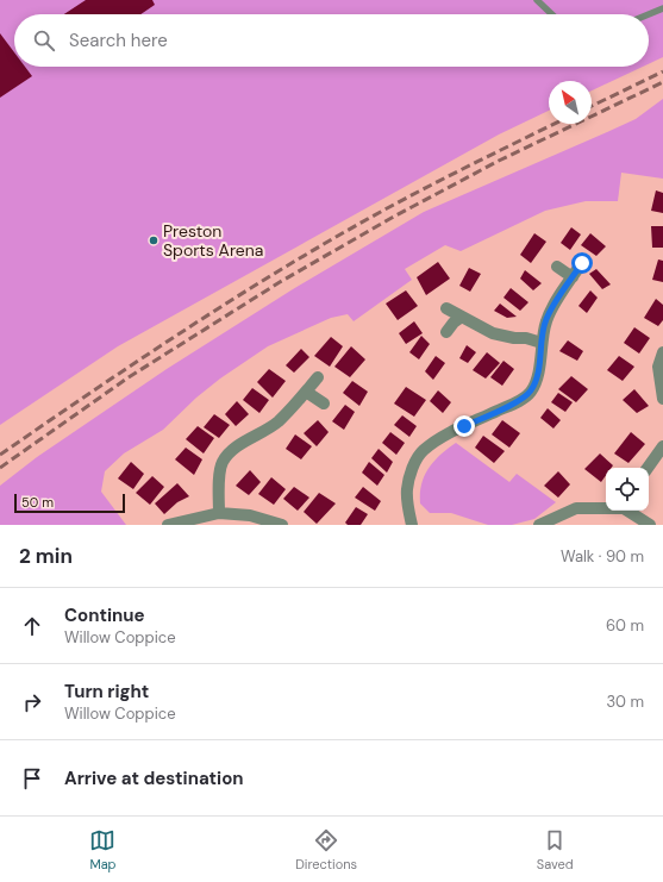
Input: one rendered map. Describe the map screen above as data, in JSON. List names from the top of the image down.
{
  "places": ["Preston Sports Arena"],
  "scale_bar": "50 m",
  "north": "top left",
  "page": {
    "search": "Search here",
    "scale": "50 m",
    "heading": ["2 min", "Walk · 90 m"],
    "list": [
      ["Continue", "Willow Coppice", "60 m"],
      ["Turn right", "Willow Coppice", "30 m"],
      "Arrive at destination"
    ],
    "nav": ["Map", "Directions", "Saved"]
  }
}
